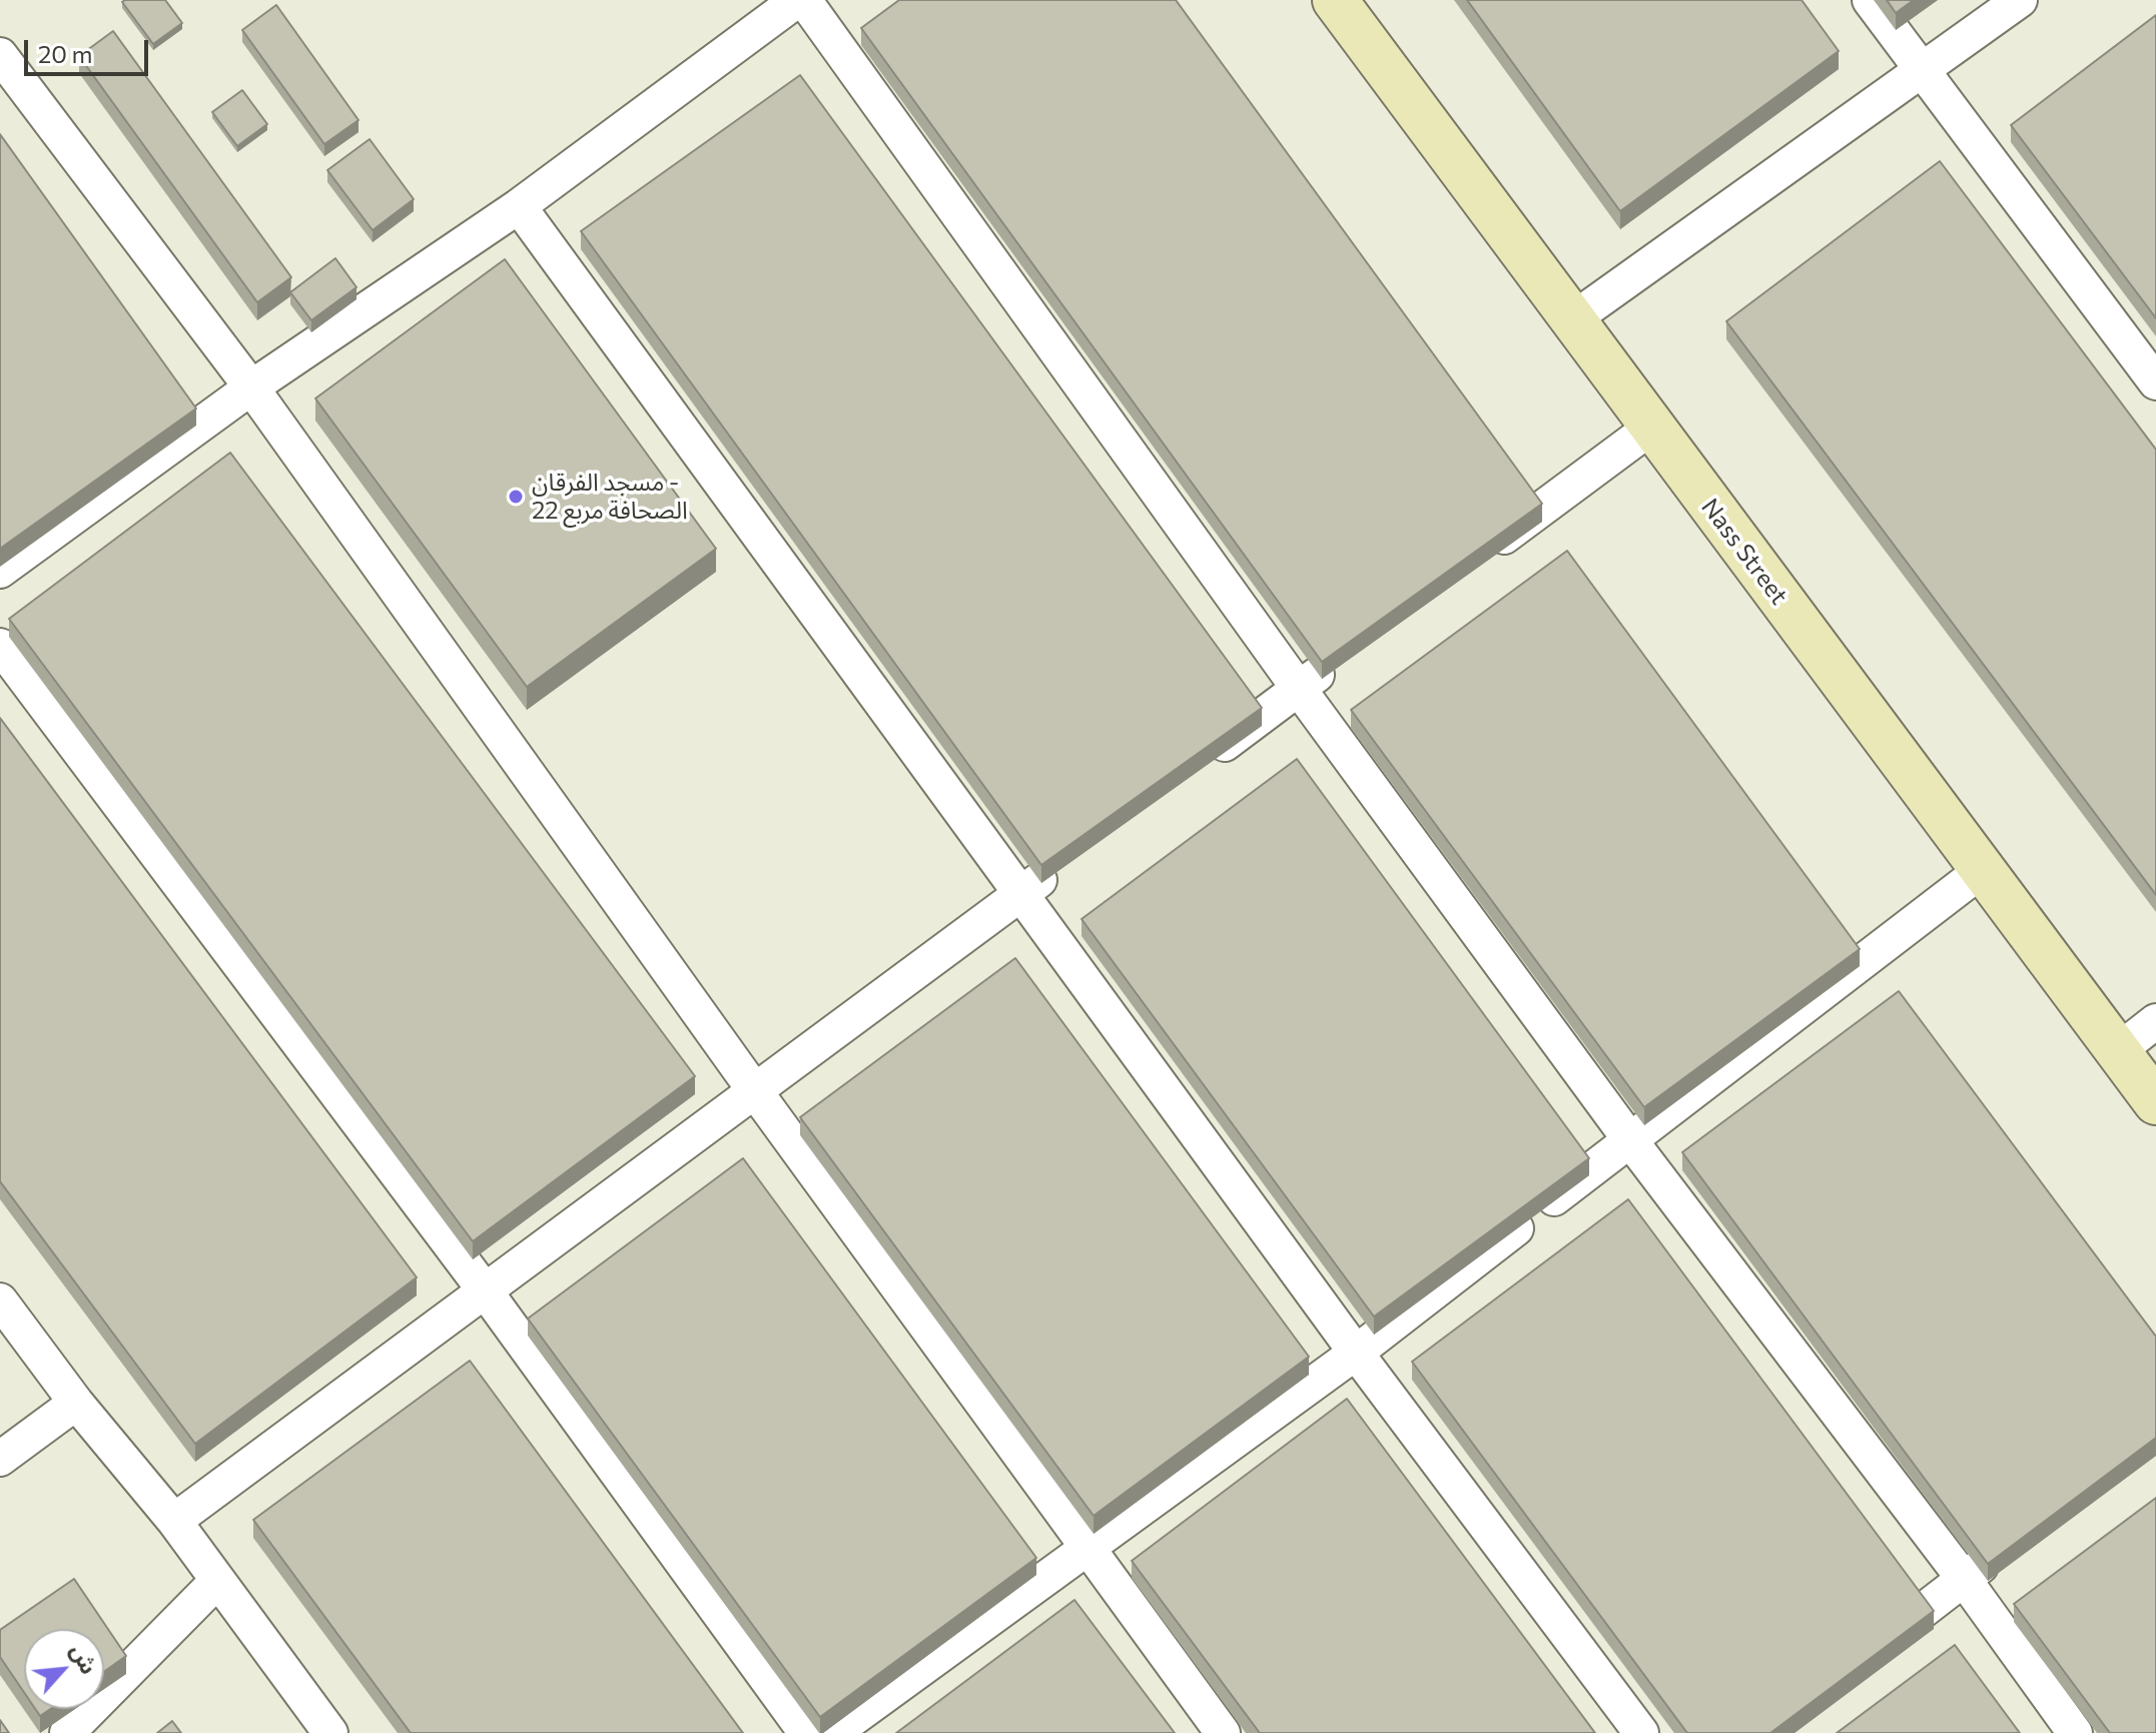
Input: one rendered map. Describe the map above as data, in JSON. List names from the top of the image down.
{
  "streets": {
    "street": ["Nass Street"]
  },
  "places": ["مسجد الفرقان - الصحافة مربع 22"],
  "scale_bar": "20 m",
  "north": "top right"
}
